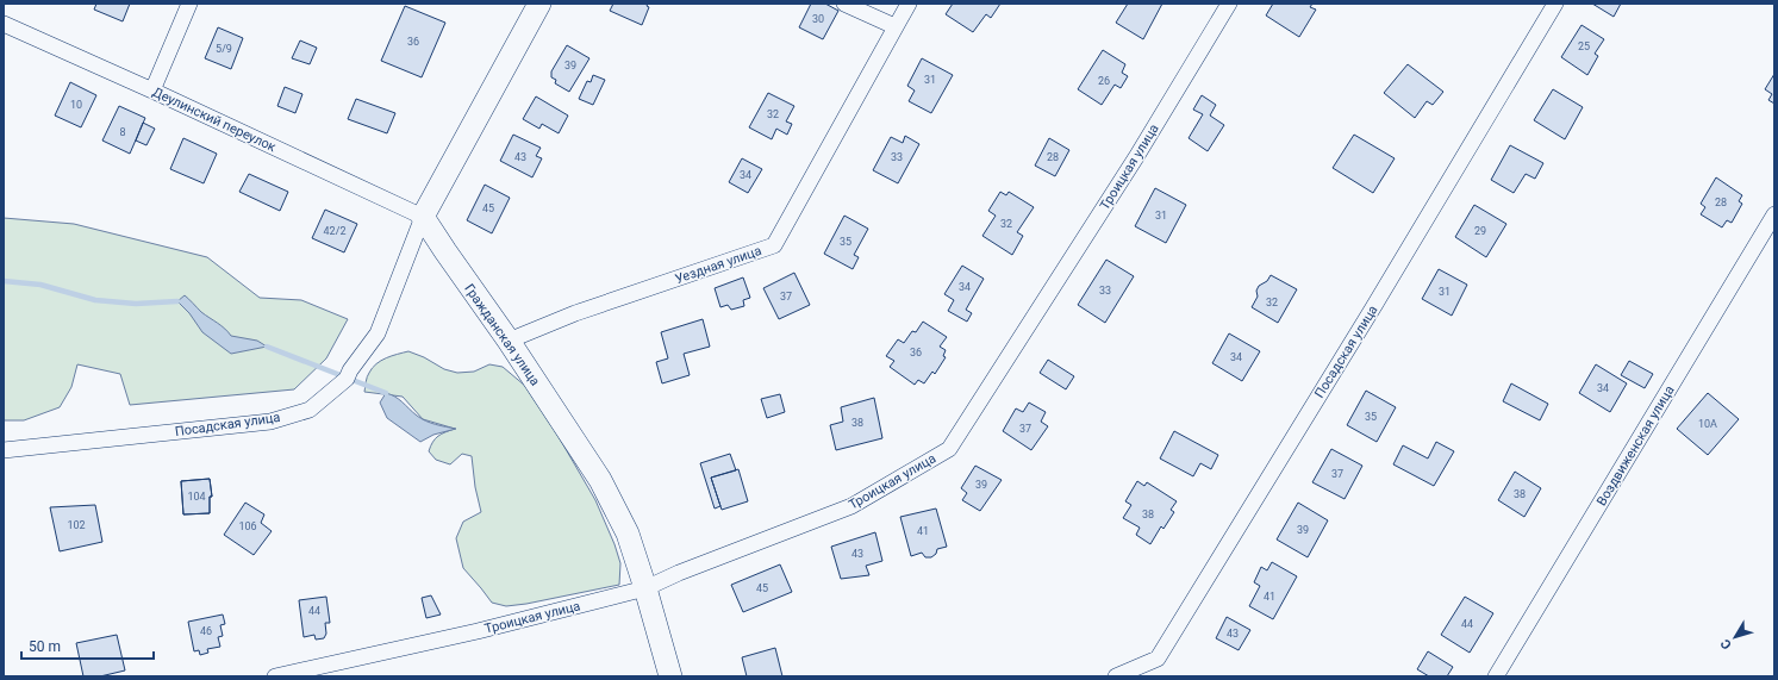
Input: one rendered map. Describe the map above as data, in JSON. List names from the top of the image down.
{
  "streets": {
    "street": [
      "Деулинский переулок",
      "Троицкая улица",
      "Уездная улица",
      "Гражданская улица",
      "Посадская улица",
      "Воздвиженская улица"
    ]
  },
  "crossings": [
    ["Деулинский переулок", "Гражданская улица"],
    ["Деулинский переулок", "Посадская улица"],
    ["Троицкая улица", "Гражданская улица"],
    ["Уездная улица", "Гражданская улица"],
    ["Гражданская улица", "Посадская улица"]
  ],
  "house_numbers": [
    "30",
    "36",
    "25",
    "5/9",
    "39",
    "31",
    "26",
    "10",
    "32",
    "8",
    "43",
    "33",
    "28",
    "34",
    "28",
    "45",
    "31",
    "32",
    "42/2",
    "29",
    "35",
    "34",
    "33",
    "31",
    "37",
    "32",
    "36",
    "34",
    "34",
    "35",
    "38",
    "10А",
    "37",
    "37",
    "39",
    "38",
    "104",
    "38",
    "102",
    "106",
    "39",
    "41",
    "43",
    "45",
    "41",
    "44",
    "44",
    "46",
    "43"
  ],
  "scale_bar": "50 m",
  "north": "bottom left"
}
